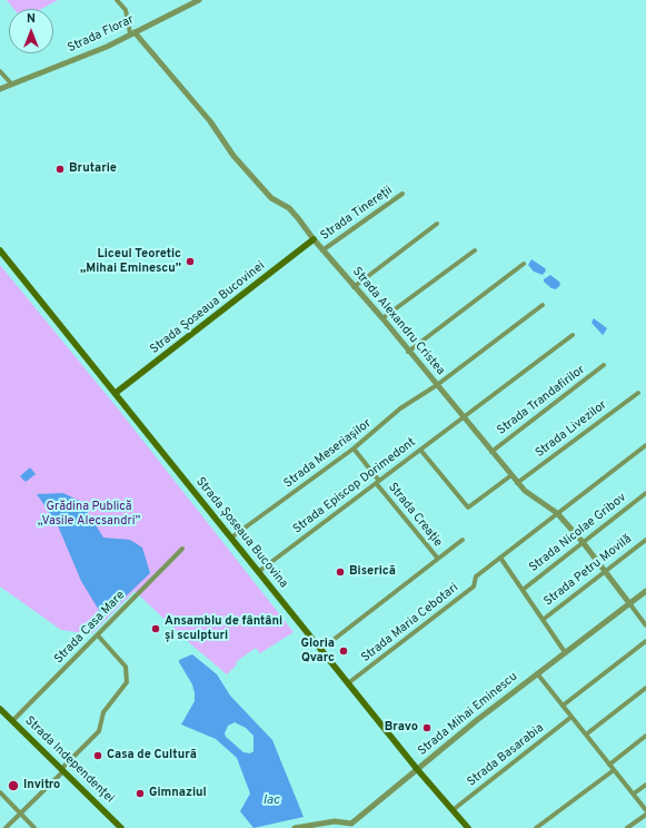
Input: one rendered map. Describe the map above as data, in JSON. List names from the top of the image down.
{
  "streets": {
    "main road": ["Strada Șoseaua Bucovinei", "Strada Șoseaua Bucovina", "Strada Independenței"],
    "street": [
      "Strada Florar",
      "Strada Tinereții",
      "Strada Alexandru Cristea",
      "Strada Trandafirilor",
      "Strada Livezilor",
      "Strada Meseriașilor",
      "Strada Episcop Dorimedont",
      "Strada Creație",
      "Strada Nicolae Gribov",
      "Strada Petru Movilă",
      "Strada Maria Cebotari",
      "Strada Casa Mare",
      "Strada Mihai Eminescu",
      "Strada Basarabia"
    ]
  },
  "crossings": [
    ["Strada Florar", "Strada Alexandru Cristea"],
    ["Strada Tinereții", "Strada Alexandru Cristea"],
    ["Strada Șoseaua Bucovinei", "Strada Alexandru Cristea"],
    ["Strada Șoseaua Bucovinei", "Strada Șoseaua Bucovina"],
    ["Strada Alexandru Cristea", "Strada Trandafirilor"],
    ["Strada Alexandru Cristea", "Strada Livezilor"],
    ["Strada Alexandru Cristea", "Strada Meseriașilor"],
    ["Strada Alexandru Cristea", "Strada Episcop Dorimedont"],
    ["Strada Alexandru Cristea", "Strada Nicolae Gribov"],
    ["Strada Alexandru Cristea", "Strada Petru Movilă"],
    ["Strada Alexandru Cristea", "Strada Maria Cebotari"],
    ["Strada Alexandru Cristea", "Strada Mihai Eminescu"],
    ["Strada Meseriașilor", "Strada Creație"],
    ["Strada Meseriașilor", "Strada Șoseaua Bucovina"],
    ["Strada Episcop Dorimedont", "Strada Creație"],
    ["Strada Episcop Dorimedont", "Strada Șoseaua Bucovina"],
    ["Strada Șoseaua Bucovina", "Strada Maria Cebotari"],
    ["Strada Șoseaua Bucovina", "Strada Mihai Eminescu"],
    ["Strada Șoseaua Bucovina", "Strada Basarabia"],
    ["Strada Casa Mare", "Strada Independenței"]
  ],
  "water": ["lac"],
  "parks": ["Grădina Publică „Vasile Alecsandri”"],
  "places": [
    "Brutarie",
    "Liceul Teoretic „Mihai Eminescu”",
    "Biserică",
    "Ansamblu de fântâni și sculpturi",
    "Gloria Qvarc",
    "Bravo",
    "Casa de Cultură",
    "Invitro",
    "Gimnaziul"
  ],
  "north": "top"
}
